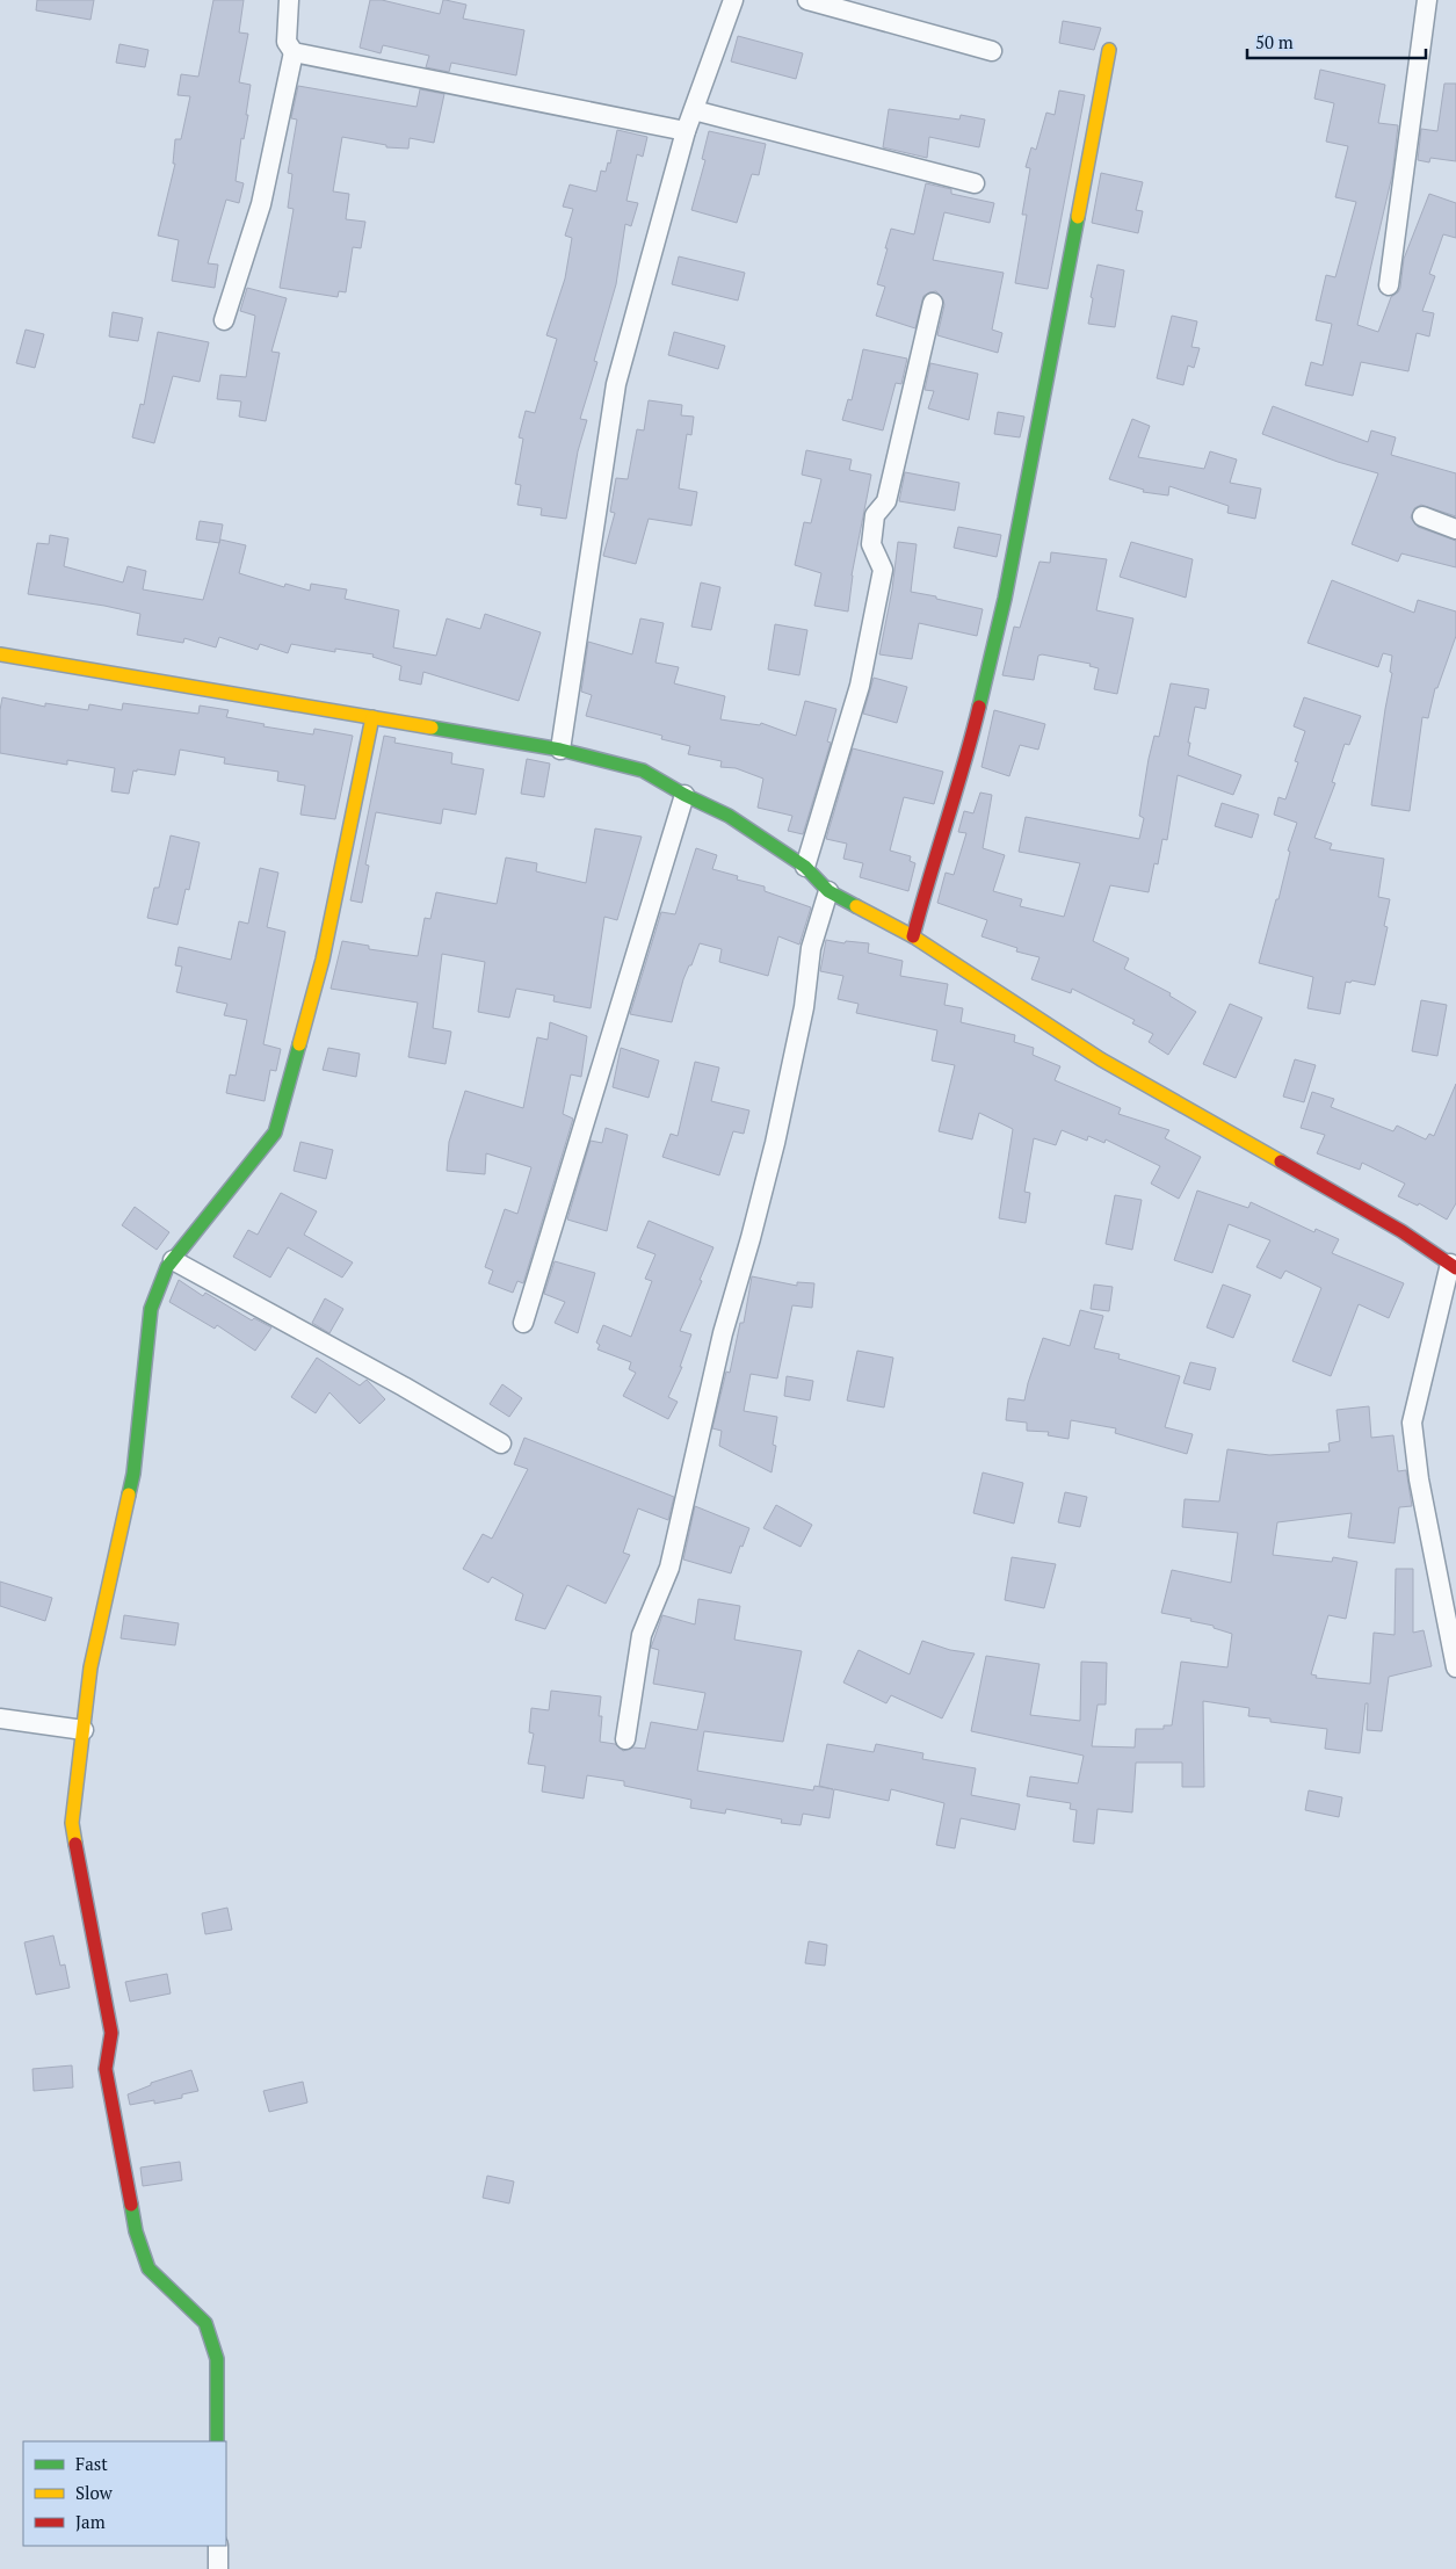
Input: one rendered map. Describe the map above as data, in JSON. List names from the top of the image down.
{
  "legend": ["Fast", "Slow", "Jam"],
  "scale_bar": "50 m"
}
